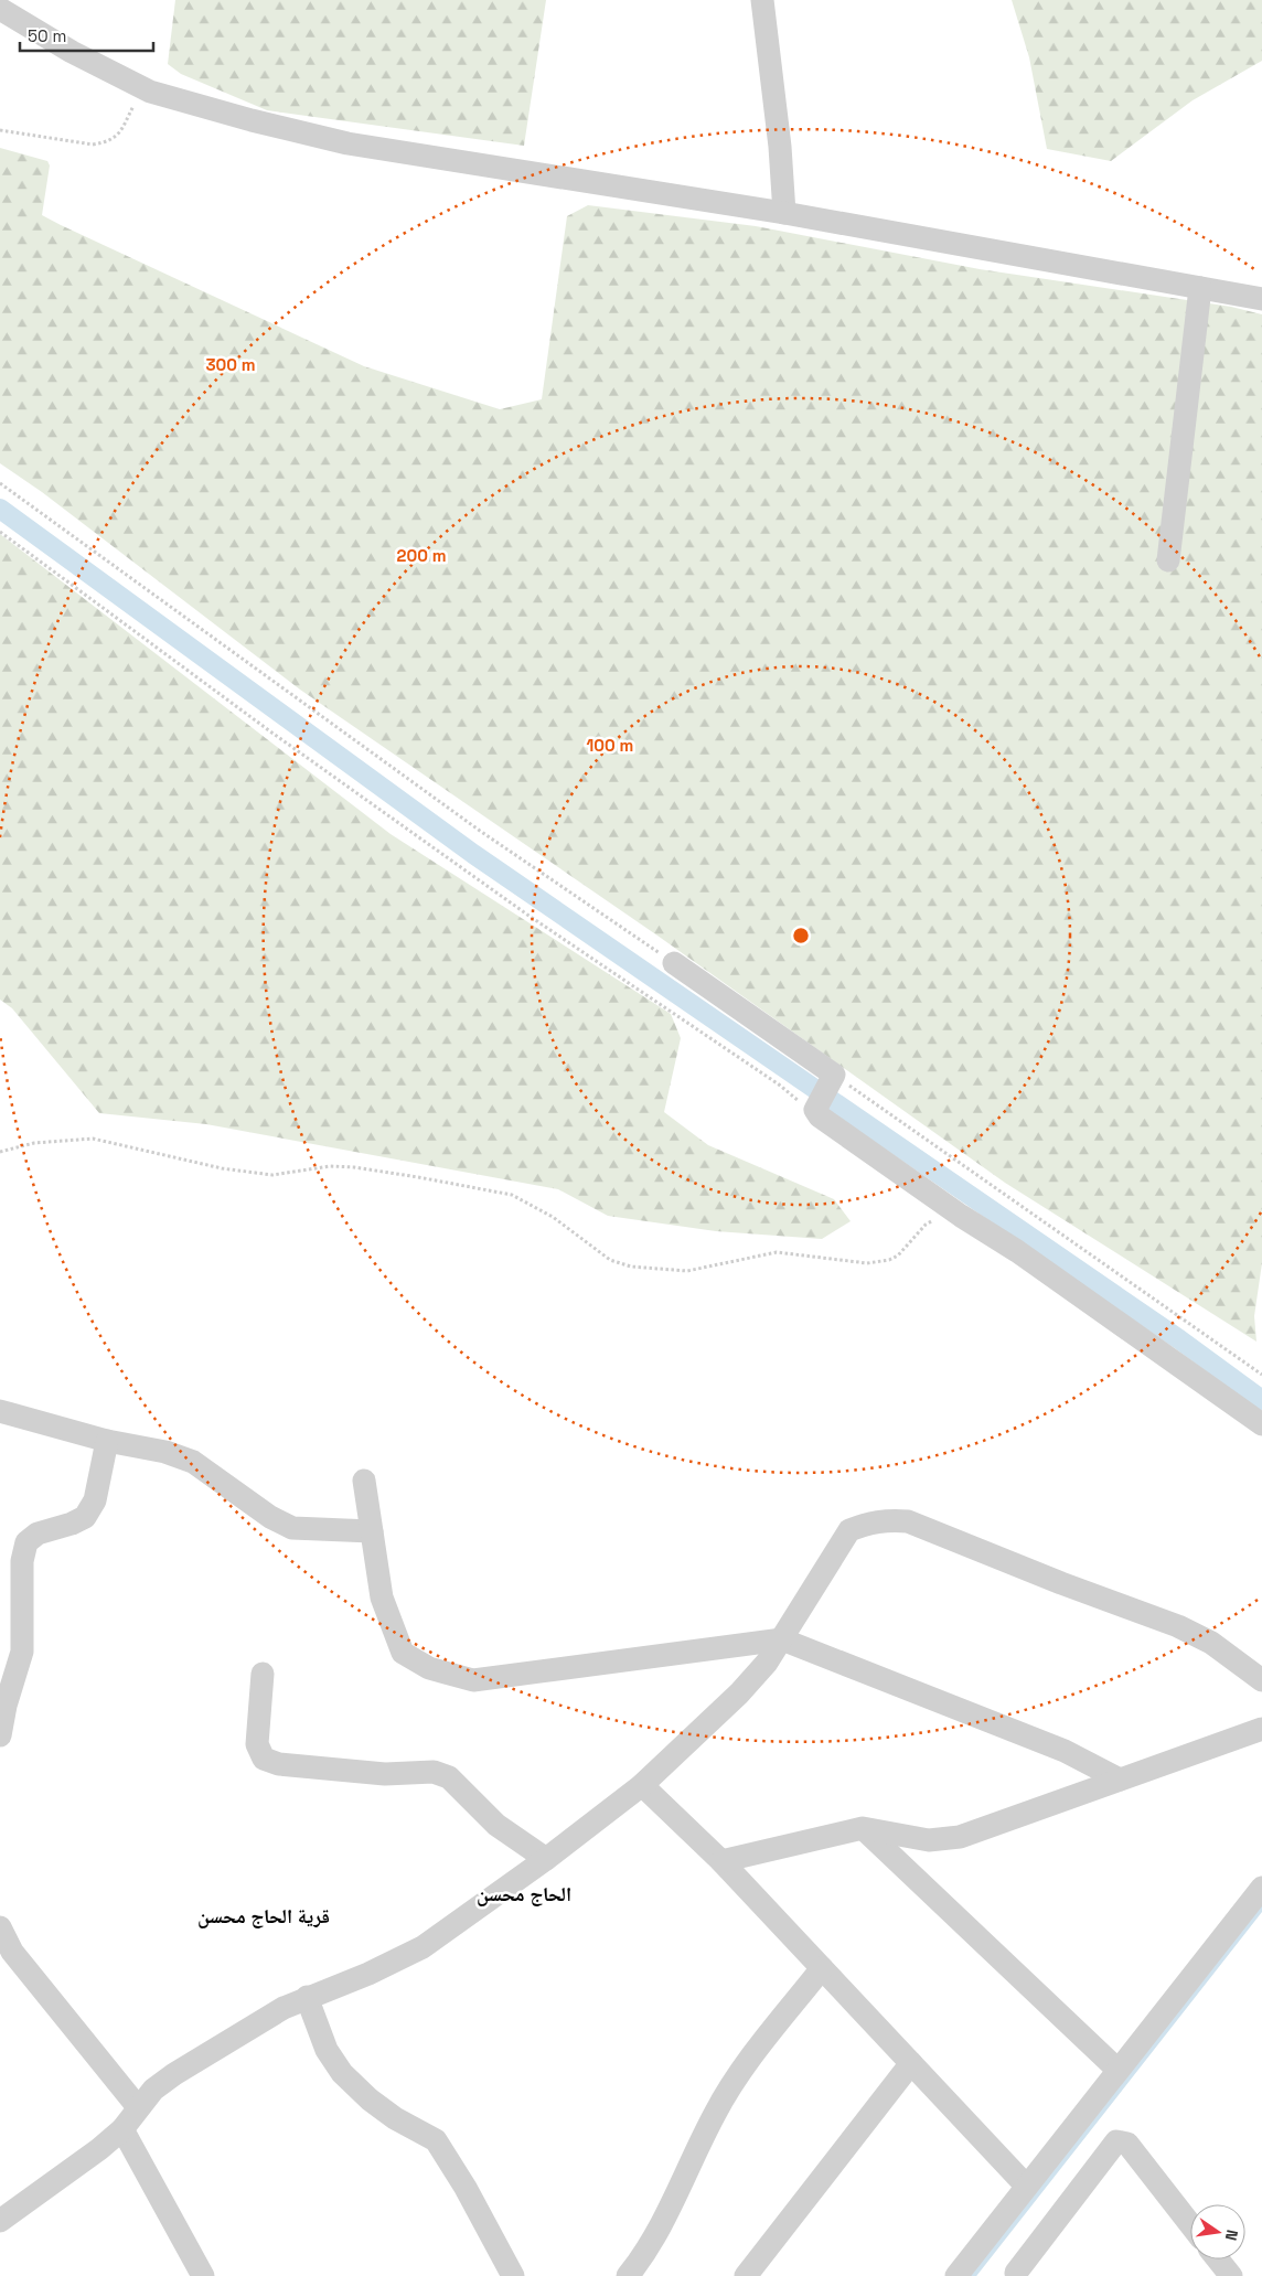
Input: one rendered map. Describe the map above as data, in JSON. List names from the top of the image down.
{
  "districts": ["الحاج محسن", "قرية الحاج محسن"],
  "scale_bar": "50 m",
  "north": "right",
  "rings": ["300 m", "200 m", "100 m"]
}
